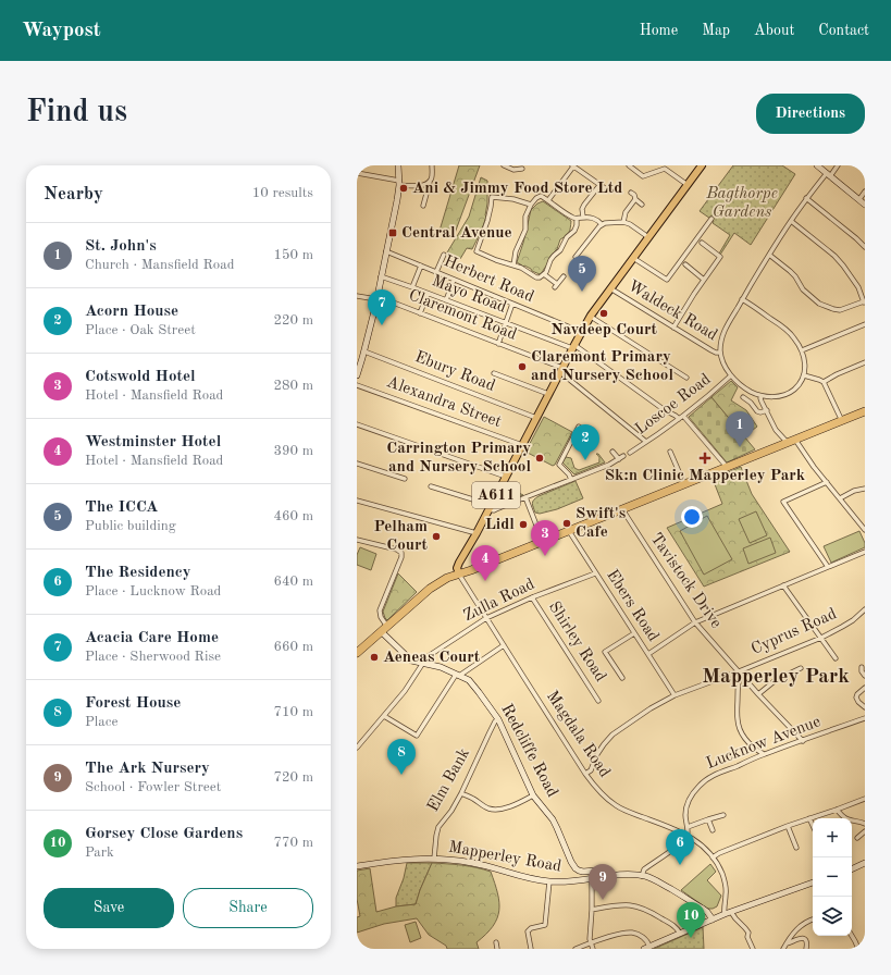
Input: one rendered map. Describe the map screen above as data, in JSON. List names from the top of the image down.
{
  "streets": {
    "main road": ["A611"],
    "street": [
      "Herbert Road",
      "Mayo Road",
      "Waldeck Road",
      "Claremont Road",
      "Ebury Road",
      "Alexandra Street",
      "Loscoe Road",
      "Tavistock Drive",
      "Zulla Road",
      "Ebers Road",
      "Cyprus Road",
      "Shirley Road",
      "Magdala Road",
      "Lucknow Avenue",
      "Redcliffe Road",
      "Elm Bank",
      "Mapperley Road"
    ]
  },
  "crossings": [
    ["Herbert Road", "A611"],
    ["Mayo Road", "Loscoe Road"],
    ["Mayo Road", "A611"],
    ["Waldeck Road", "Loscoe Road"],
    ["Waldeck Road", "A611"],
    ["Claremont Road", "Loscoe Road"],
    ["Claremont Road", "A611"],
    ["Ebury Road", "A611"],
    ["Alexandra Street", "A611"],
    ["A611", "Magdala Road"],
    ["Tavistock Drive", "Cyprus Road"],
    ["Tavistock Drive", "Lucknow Avenue"],
    ["Zulla Road", "Ebers Road"],
    ["Zulla Road", "Shirley Road"],
    ["Zulla Road", "Magdala Road"],
    ["Zulla Road", "Redcliffe Road"],
    ["Ebers Road", "Cyprus Road"],
    ["Cyprus Road", "Magdala Road"],
    ["Magdala Road", "Lucknow Avenue"],
    ["Redcliffe Road", "Elm Bank"],
    ["Redcliffe Road", "Mapperley Road"],
    ["Elm Bank", "Mapperley Road"]
  ],
  "districts": ["Mapperley Park"],
  "parks": ["Bagthorpe Gardens"],
  "places": {
    "other": [
      "Ani & Jimmy Food Store Ltd",
      "Navdeep Court",
      "Claremont Primary and Nursery School",
      "Carrington Primary and Nursery School",
      "Swift's Cafe",
      "Lidl",
      "Pelham Court",
      "Aeneas Court"
    ],
    "transit": ["Central Avenue"],
    "health": ["Sk:n Clinic Mapperley Park"]
  },
  "page": {
    "header": "Waypost",
    "nav": [
      "Home",
      "Map",
      "About",
      "Contact"
    ],
    "buttons": [
      "Directions",
      ["Save", "Share"]
    ],
    "title": "Find us",
    "heading": ["Nearby", "10 results"],
    "list": [
      {
        "mark": "1",
        "name": "St. John's",
        "note": "Church · Mansfield Road",
        "value": "150 m"
      },
      {
        "mark": "2",
        "name": "Acorn House",
        "note": "Place · Oak Street",
        "value": "220 m"
      },
      {
        "mark": "3",
        "name": "Cotswold Hotel",
        "note": "Hotel · Mansfield Road",
        "value": "280 m"
      },
      {
        "mark": "4",
        "name": "Westminster Hotel",
        "note": "Hotel · Mansfield Road",
        "value": "390 m"
      },
      {
        "mark": "5",
        "name": "The ICCA",
        "note": "Public building",
        "value": "460 m"
      },
      {
        "mark": "6",
        "name": "The Residency",
        "note": "Place · Lucknow Road",
        "value": "640 m"
      },
      {
        "mark": "7",
        "name": "Acacia Care Home",
        "note": "Place · Sherwood Rise",
        "value": "660 m"
      },
      {
        "mark": "8",
        "name": "Forest House",
        "note": "Place",
        "value": "710 m"
      },
      {
        "mark": "9",
        "name": "The Ark Nursery",
        "note": "School · Fowler Street",
        "value": "720 m"
      },
      {
        "mark": "10",
        "name": "Gorsey Close Gardens",
        "note": "Park",
        "value": "770 m"
      }
    ],
    "pins": [
      "5",
      "7",
      "1",
      "2",
      "3",
      "4",
      "8",
      "6",
      "9",
      "10"
    ],
    "map_buttons": ["+", "−"]
  }
}
